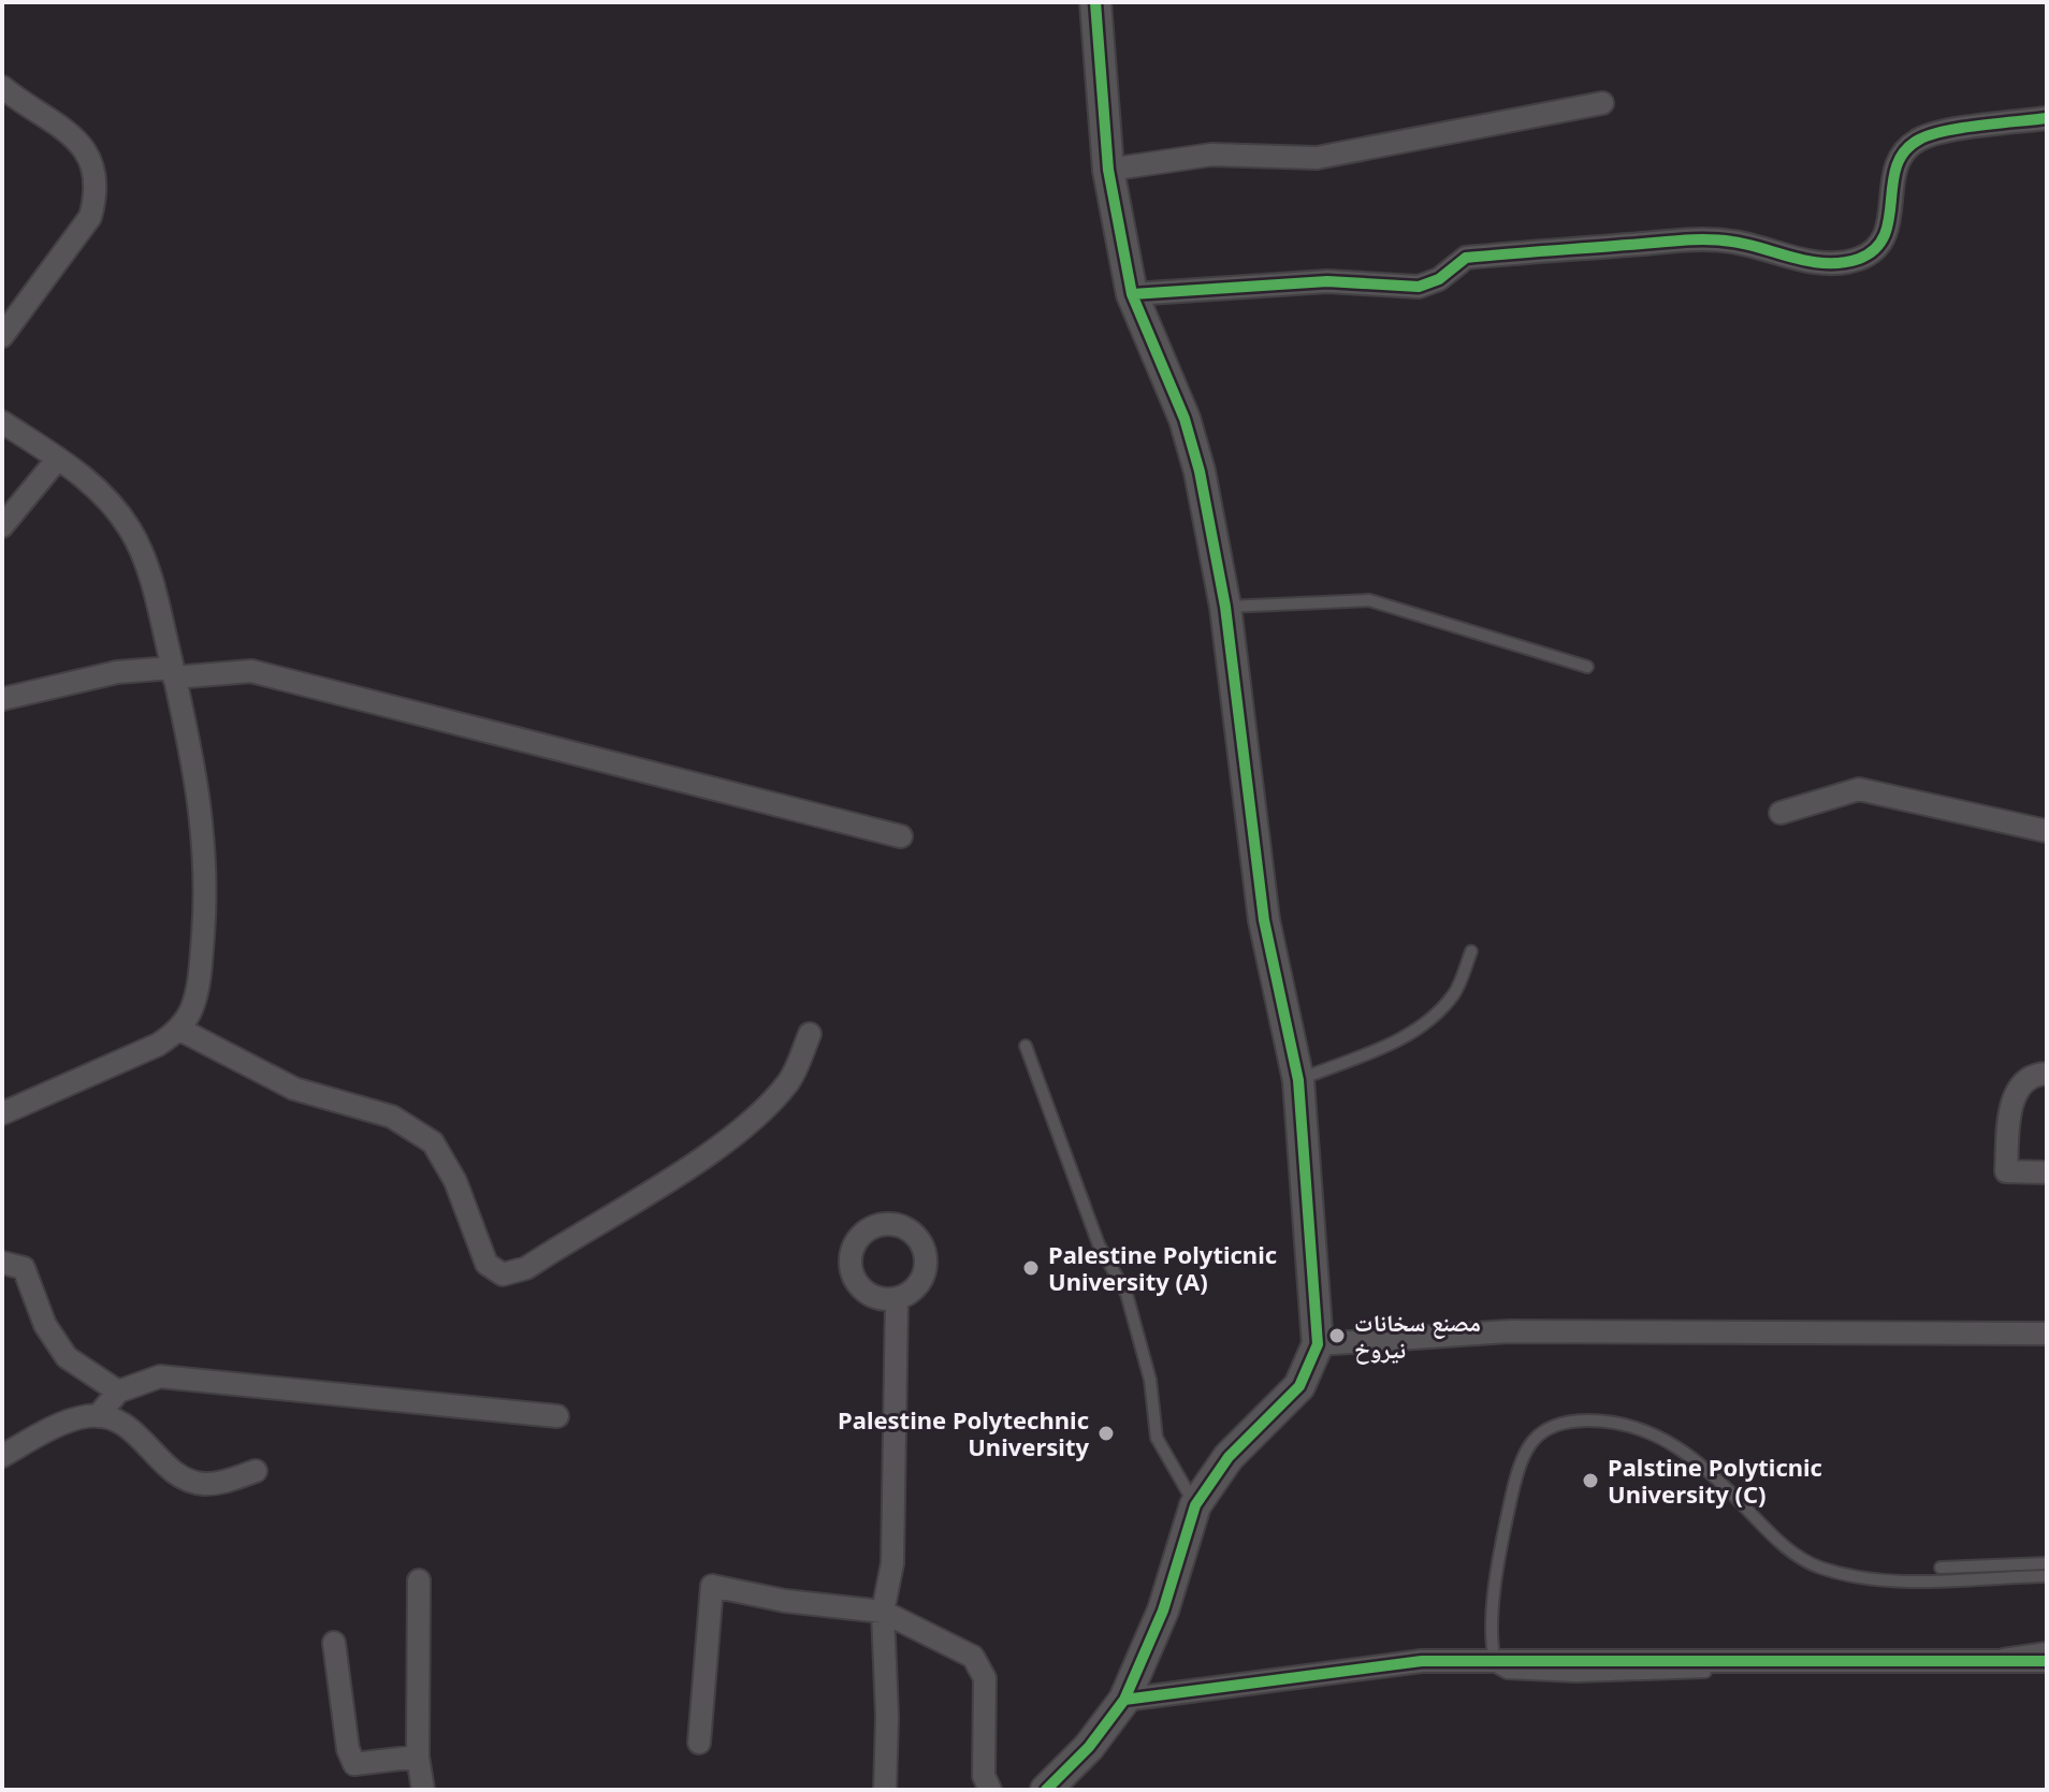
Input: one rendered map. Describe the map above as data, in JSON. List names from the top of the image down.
{
  "places": [
    "Palestine Polyticnic University (A)",
    "مصنع سخانات نيروخ",
    "Palestine Polytechnic University",
    "Palstine Polyticnic University (C)"
  ]
}
